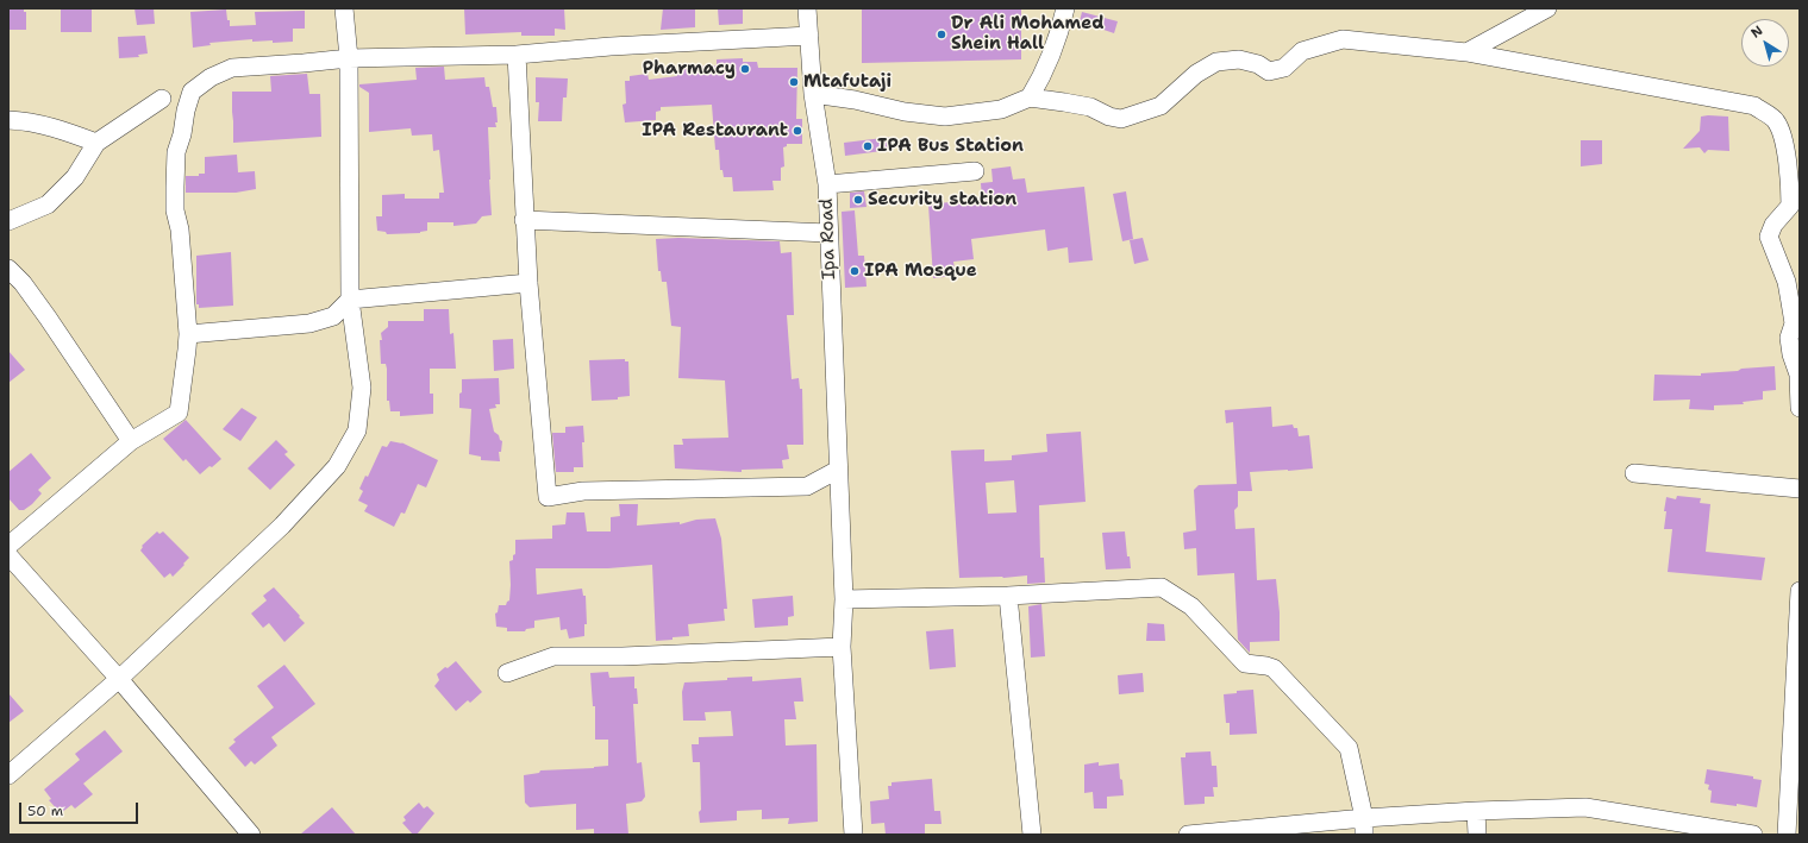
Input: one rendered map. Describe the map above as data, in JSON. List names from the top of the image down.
{
  "streets": {
    "street": ["Ipa Road"]
  },
  "places": [
    "Dr Ali Mohamed Shein Hall",
    "Pharmacy",
    "Mtafutaji",
    "IPA Restaurant",
    "IPA Bus Station",
    "Security station",
    "IPA Mosque"
  ],
  "scale_bar": "50 m",
  "north": "top left"
}
